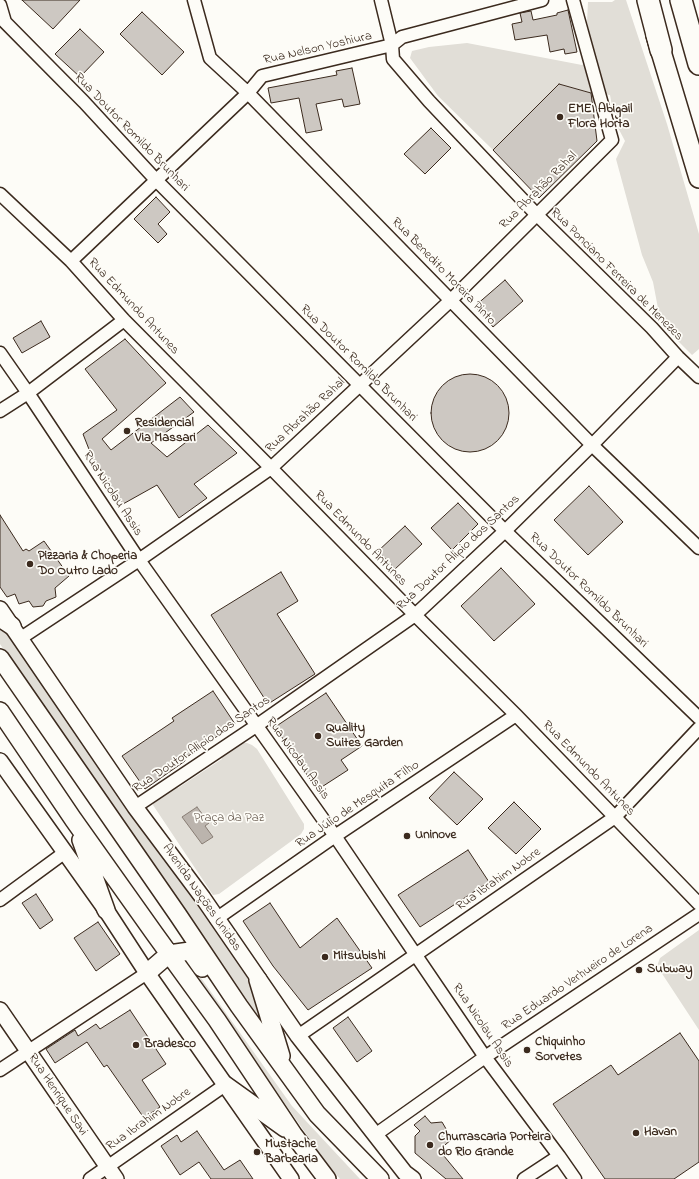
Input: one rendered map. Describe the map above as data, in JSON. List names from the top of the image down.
{
  "streets": {
    "street": [
      "Rua Nelson Yoshiura",
      "Rua Doutor Romildo Brunhari",
      "Rua Abrahão Rahal",
      "Rua Benedito Moreira Pinto",
      "Rua Ponciano Ferreira de Menezes",
      "Rua Edmundo Antunes",
      "Rua Nicolau Assis",
      "Rua Doutor Alipio dos Santos",
      "Rua Júlio de Mesquita Filho",
      "Rua Ibrahim Nobre",
      "Avenida Nações Unidas",
      "Rua Eduardo Verhueiro de Lorena",
      "Rua Henrique Savi"
    ]
  },
  "crossings": [
    ["Rua Nelson Yoshiura", "Rua Doutor Romildo Brunhari"],
    ["Rua Nelson Yoshiura", "Rua Benedito Moreira Pinto"],
    ["Rua Nelson Yoshiura", "Rua Ponciano Ferreira de Menezes"],
    ["Rua Nelson Yoshiura", "Rua Edmundo Antunes"],
    ["Rua Doutor Romildo Brunhari", "Rua Abrahão Rahal"],
    ["Rua Doutor Romildo Brunhari", "Rua Doutor Alipio dos Santos"],
    ["Rua Abrahão Rahal", "Rua Benedito Moreira Pinto"],
    ["Rua Abrahão Rahal", "Rua Ponciano Ferreira de Menezes"],
    ["Rua Abrahão Rahal", "Rua Edmundo Antunes"],
    ["Rua Abrahão Rahal", "Rua Nicolau Assis"],
    ["Rua Abrahão Rahal", "Avenida Nações Unidas"],
    ["Rua Benedito Moreira Pinto", "Rua Doutor Alipio dos Santos"],
    ["Rua Ponciano Ferreira de Menezes", "Rua Doutor Alipio dos Santos"],
    ["Rua Edmundo Antunes", "Rua Doutor Alipio dos Santos"],
    ["Rua Edmundo Antunes", "Rua Júlio de Mesquita Filho"],
    ["Rua Edmundo Antunes", "Rua Ibrahim Nobre"],
    ["Rua Nicolau Assis", "Rua Doutor Alipio dos Santos"],
    ["Rua Nicolau Assis", "Rua Júlio de Mesquita Filho"],
    ["Rua Nicolau Assis", "Rua Ibrahim Nobre"],
    ["Rua Nicolau Assis", "Rua Eduardo Verhueiro de Lorena"],
    ["Rua Doutor Alipio dos Santos", "Avenida Nações Unidas"],
    ["Rua Júlio de Mesquita Filho", "Avenida Nações Unidas"],
    ["Rua Ibrahim Nobre", "Avenida Nações Unidas"],
    ["Rua Ibrahim Nobre", "Rua Henrique Savi"],
    ["Avenida Nações Unidas", "Rua Eduardo Verhueiro de Lorena"]
  ],
  "parks": ["Praça da Paz"],
  "places": [
    "EMEI Abigail Flora Horta",
    "Residencial Via Massari",
    "Pizzaria & Choperia Do Outro Lado",
    "Quality Suites Garden",
    "Uninove",
    "Mitsubishi",
    "Subway",
    "Bradesco",
    "Chiquinho Sorvetes",
    "Havan",
    "Churrascaria Porteira do Rio Grande",
    "Mustache Barbearia"
  ]
}
